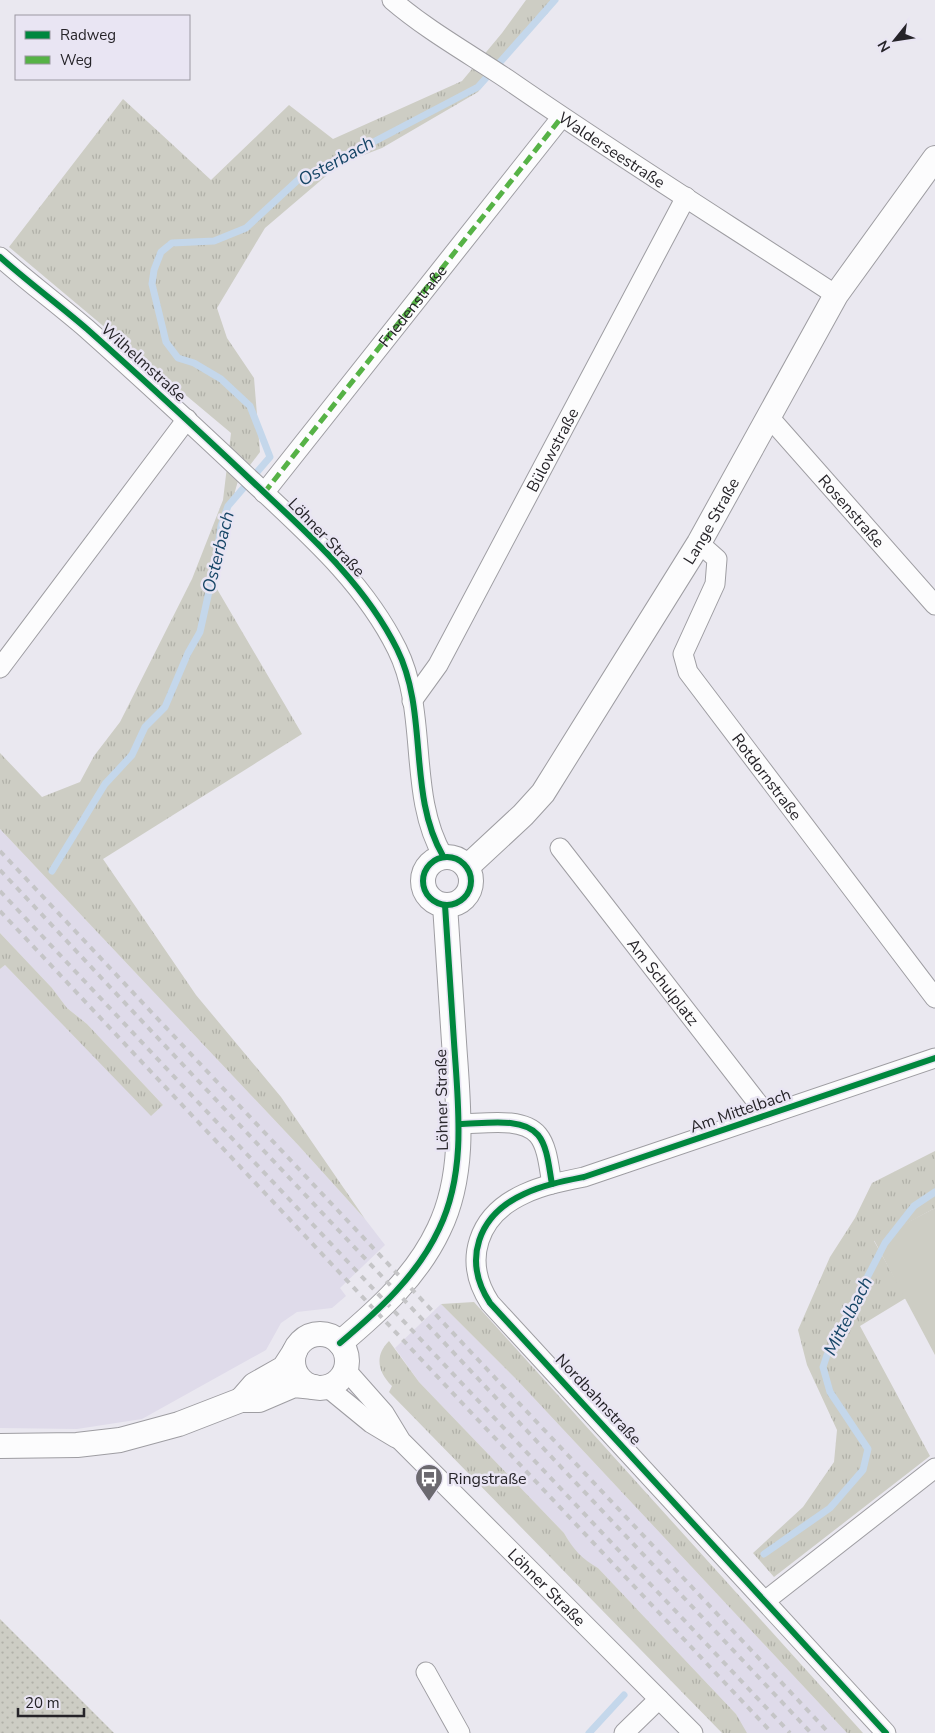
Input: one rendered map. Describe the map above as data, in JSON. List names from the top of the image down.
{
  "streets": {
    "street": [
      "Walderseestraße",
      "Friedenstraße",
      "Wilhelmstraße",
      "Bülowstraße",
      "Rosenstraße",
      "Lange Straße",
      "Löhner Straße",
      "Rotdornstraße",
      "Am Schulplatz",
      "Am Mittelbach",
      "Nordbahnstraße"
    ]
  },
  "crossings": [
    ["Walderseestraße", "Friedenstraße"],
    ["Walderseestraße", "Bülowstraße"],
    ["Walderseestraße", "Lange Straße"],
    ["Friedenstraße", "Wilhelmstraße"],
    ["Friedenstraße", "Löhner Straße"],
    ["Wilhelmstraße", "Löhner Straße"],
    ["Bülowstraße", "Löhner Straße"],
    ["Rosenstraße", "Lange Straße"],
    ["Lange Straße", "Löhner Straße"],
    ["Lange Straße", "Rotdornstraße"],
    ["Am Schulplatz", "Am Mittelbach"],
    ["Am Mittelbach", "Nordbahnstraße"]
  ],
  "water": ["Osterbach", "Mittelbach"],
  "places": {
    "bus stop": ["Ringstraße"]
  },
  "legend": ["Radweg", "Weg"],
  "scale_bar": "20 m",
  "north": "bottom left"
}
